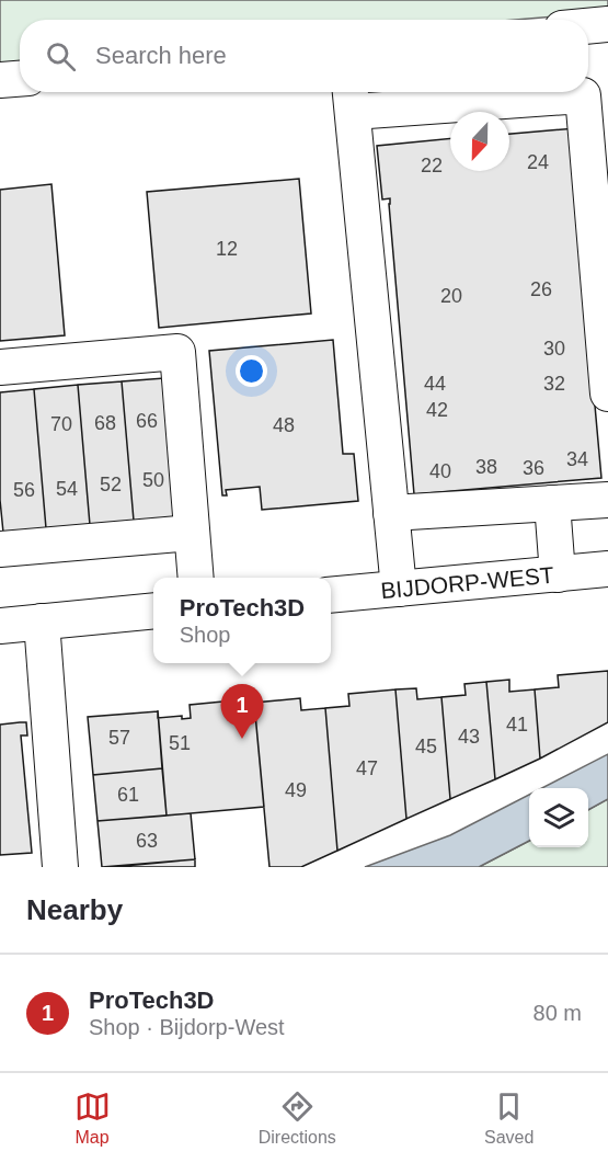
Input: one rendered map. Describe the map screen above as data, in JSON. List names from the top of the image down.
{
  "streets": {
    "street": ["BIJDORP-WEST"]
  },
  "house_numbers": [
    "24",
    "22",
    "12",
    "26",
    "20",
    "30",
    "44",
    "32",
    "42",
    "66",
    "68",
    "70",
    "48",
    "34",
    "38",
    "36",
    "40",
    "50",
    "52",
    "54",
    "56",
    "41",
    "43",
    "57",
    "51",
    "45",
    "47",
    "49",
    "61",
    "63"
  ],
  "north": "bottom",
  "page": {
    "search": "Search here",
    "popup": ["ProTech3D", "Shop"],
    "pins": "1",
    "heading": "Nearby",
    "list": [
      {
        "mark": "1",
        "name": "ProTech3D",
        "note": "Shop · Bijdorp-West",
        "value": "80 m"
      }
    ],
    "nav": ["Map", "Directions", "Saved"]
  }
}
